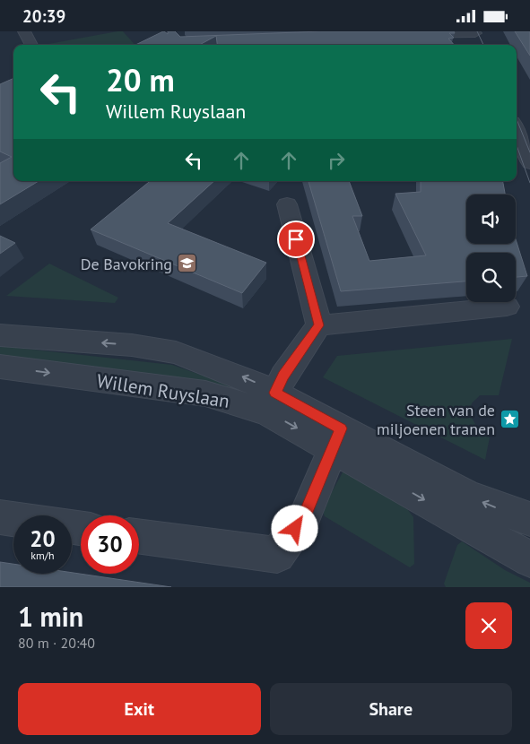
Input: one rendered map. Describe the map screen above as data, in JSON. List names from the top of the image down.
{
  "streets": {
    "street": ["Willem Ruyslaan"]
  },
  "places": {
    "school or university": ["De Bavokring"],
    "place": ["Steen van de miljoenen tranen"]
  },
  "page": {
    "status": "20:39",
    "turn": ["20 m", "Willem Ruyslaan"],
    "speed": "20 km/h",
    "limit": "30",
    "heading": ["1 min", "80 m · 20:40"],
    "buttons": ["Exit", "Share"]
  }
}
